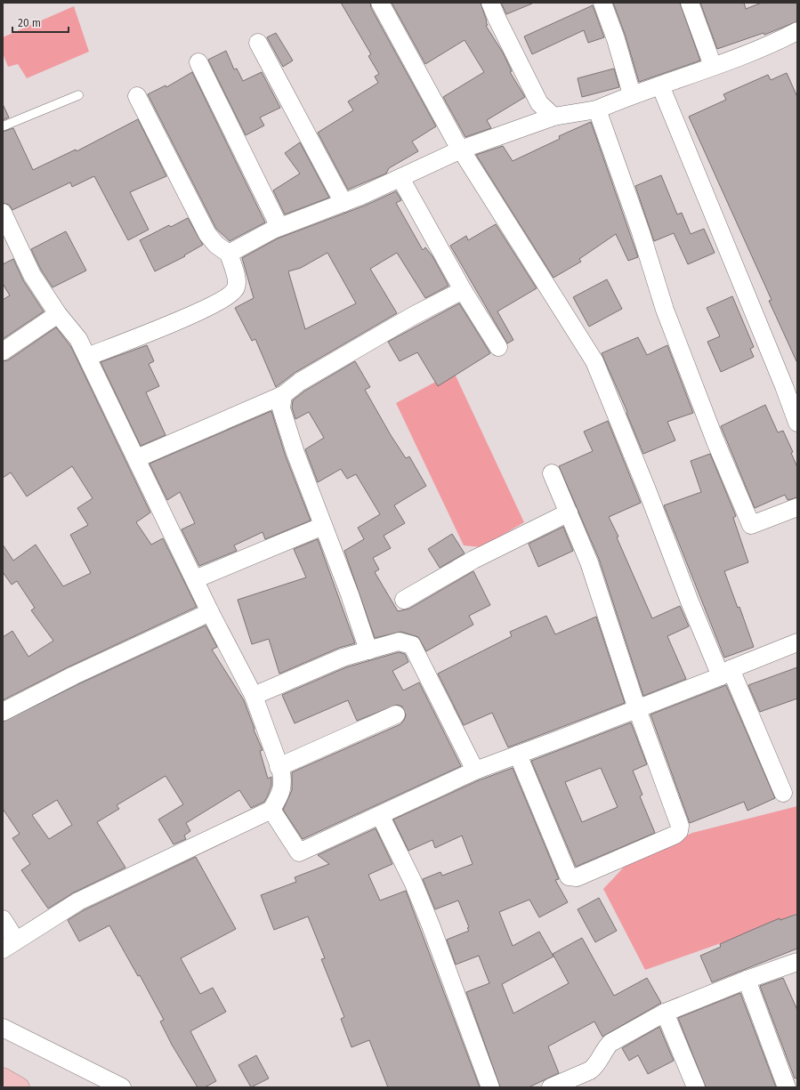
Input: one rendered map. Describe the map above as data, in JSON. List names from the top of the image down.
{
  "scale_bar": "20 m"
}
